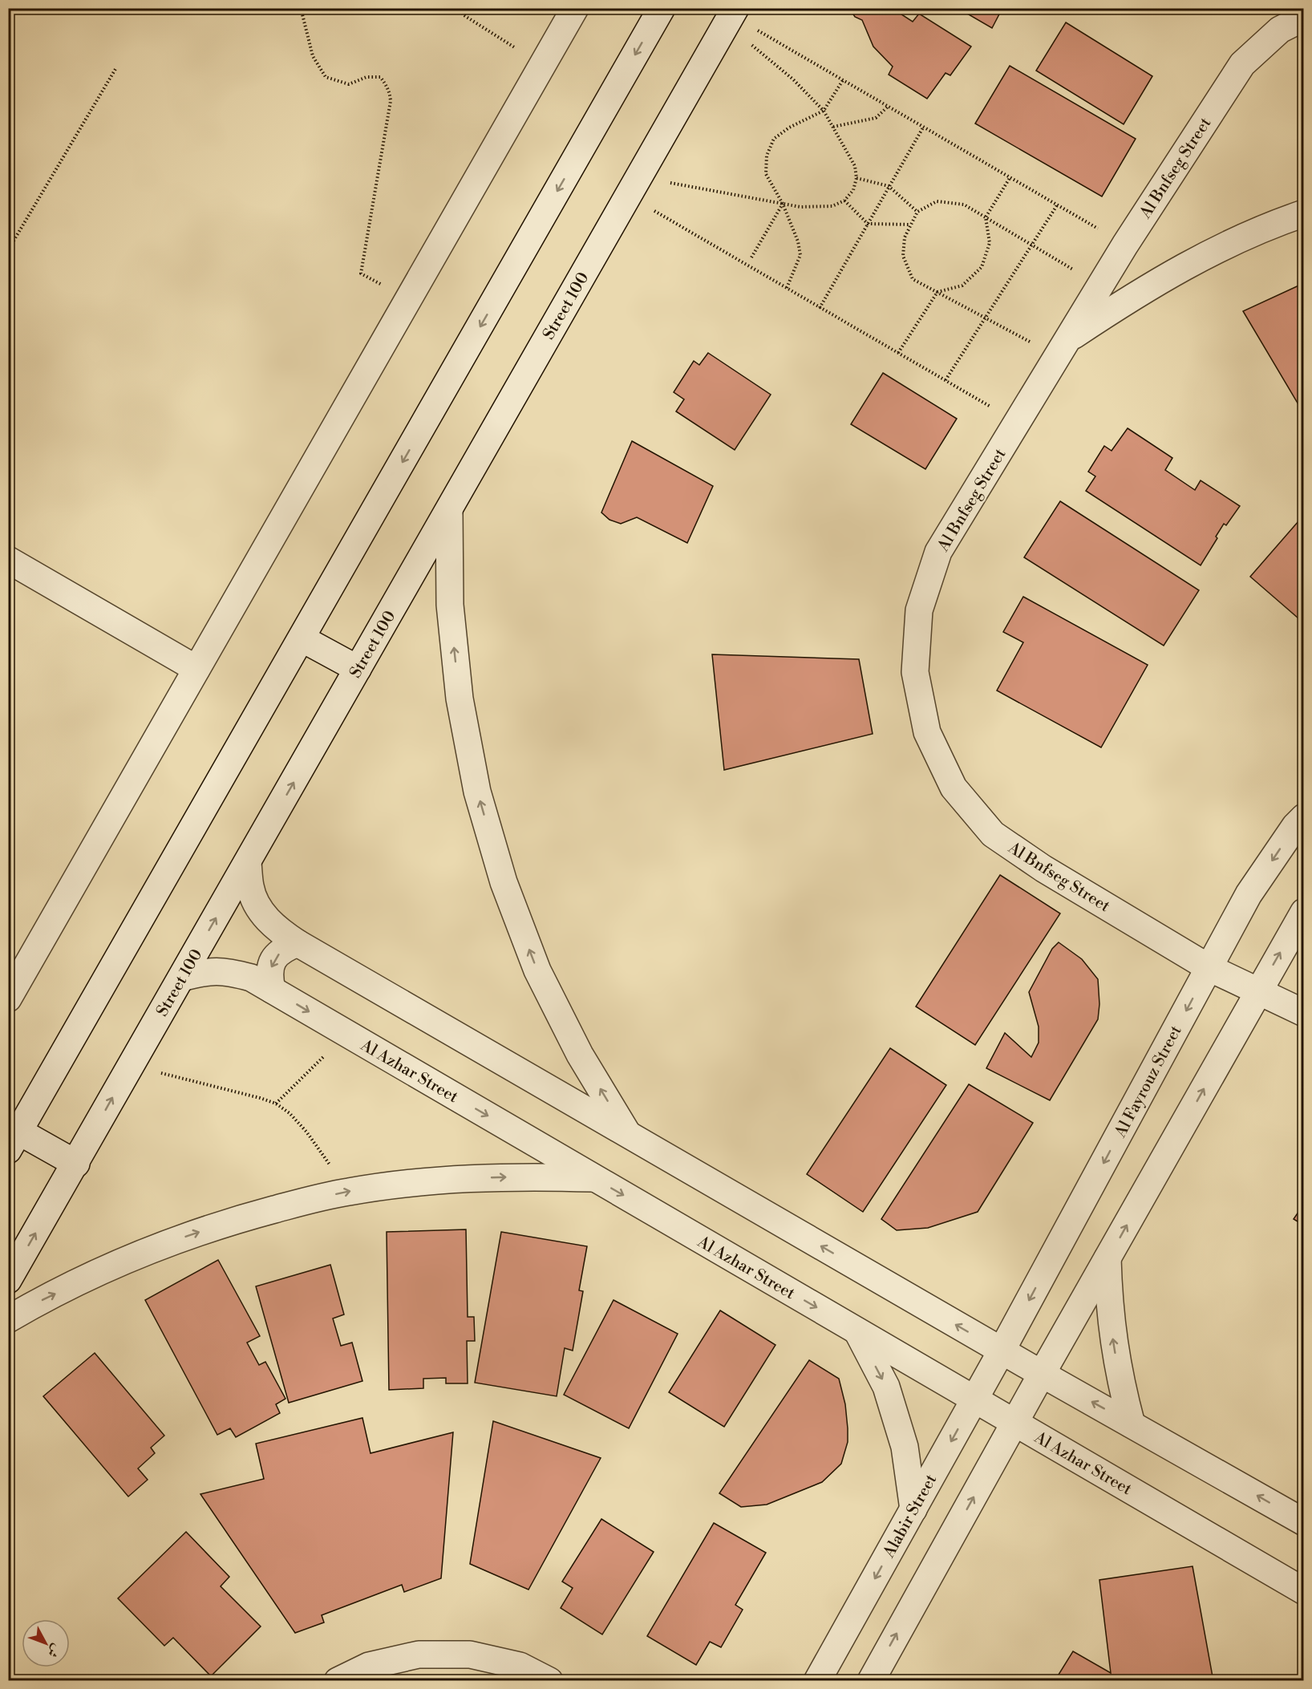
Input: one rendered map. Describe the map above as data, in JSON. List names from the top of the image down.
{
  "streets": {
    "street": [
      "Al Bnfseg Street",
      "Street 100",
      "Al Azhar Street",
      "Al Fayrouz Street",
      "Alabir Street"
    ]
  },
  "crossings": [
    ["Al Bnfseg Street", "Al Fayrouz Street"],
    ["Street 100", "Al Azhar Street"],
    ["Al Azhar Street", "Alabir Street"],
    ["Al Fayrouz Street", "Alabir Street"]
  ],
  "north": "bottom right"
}
